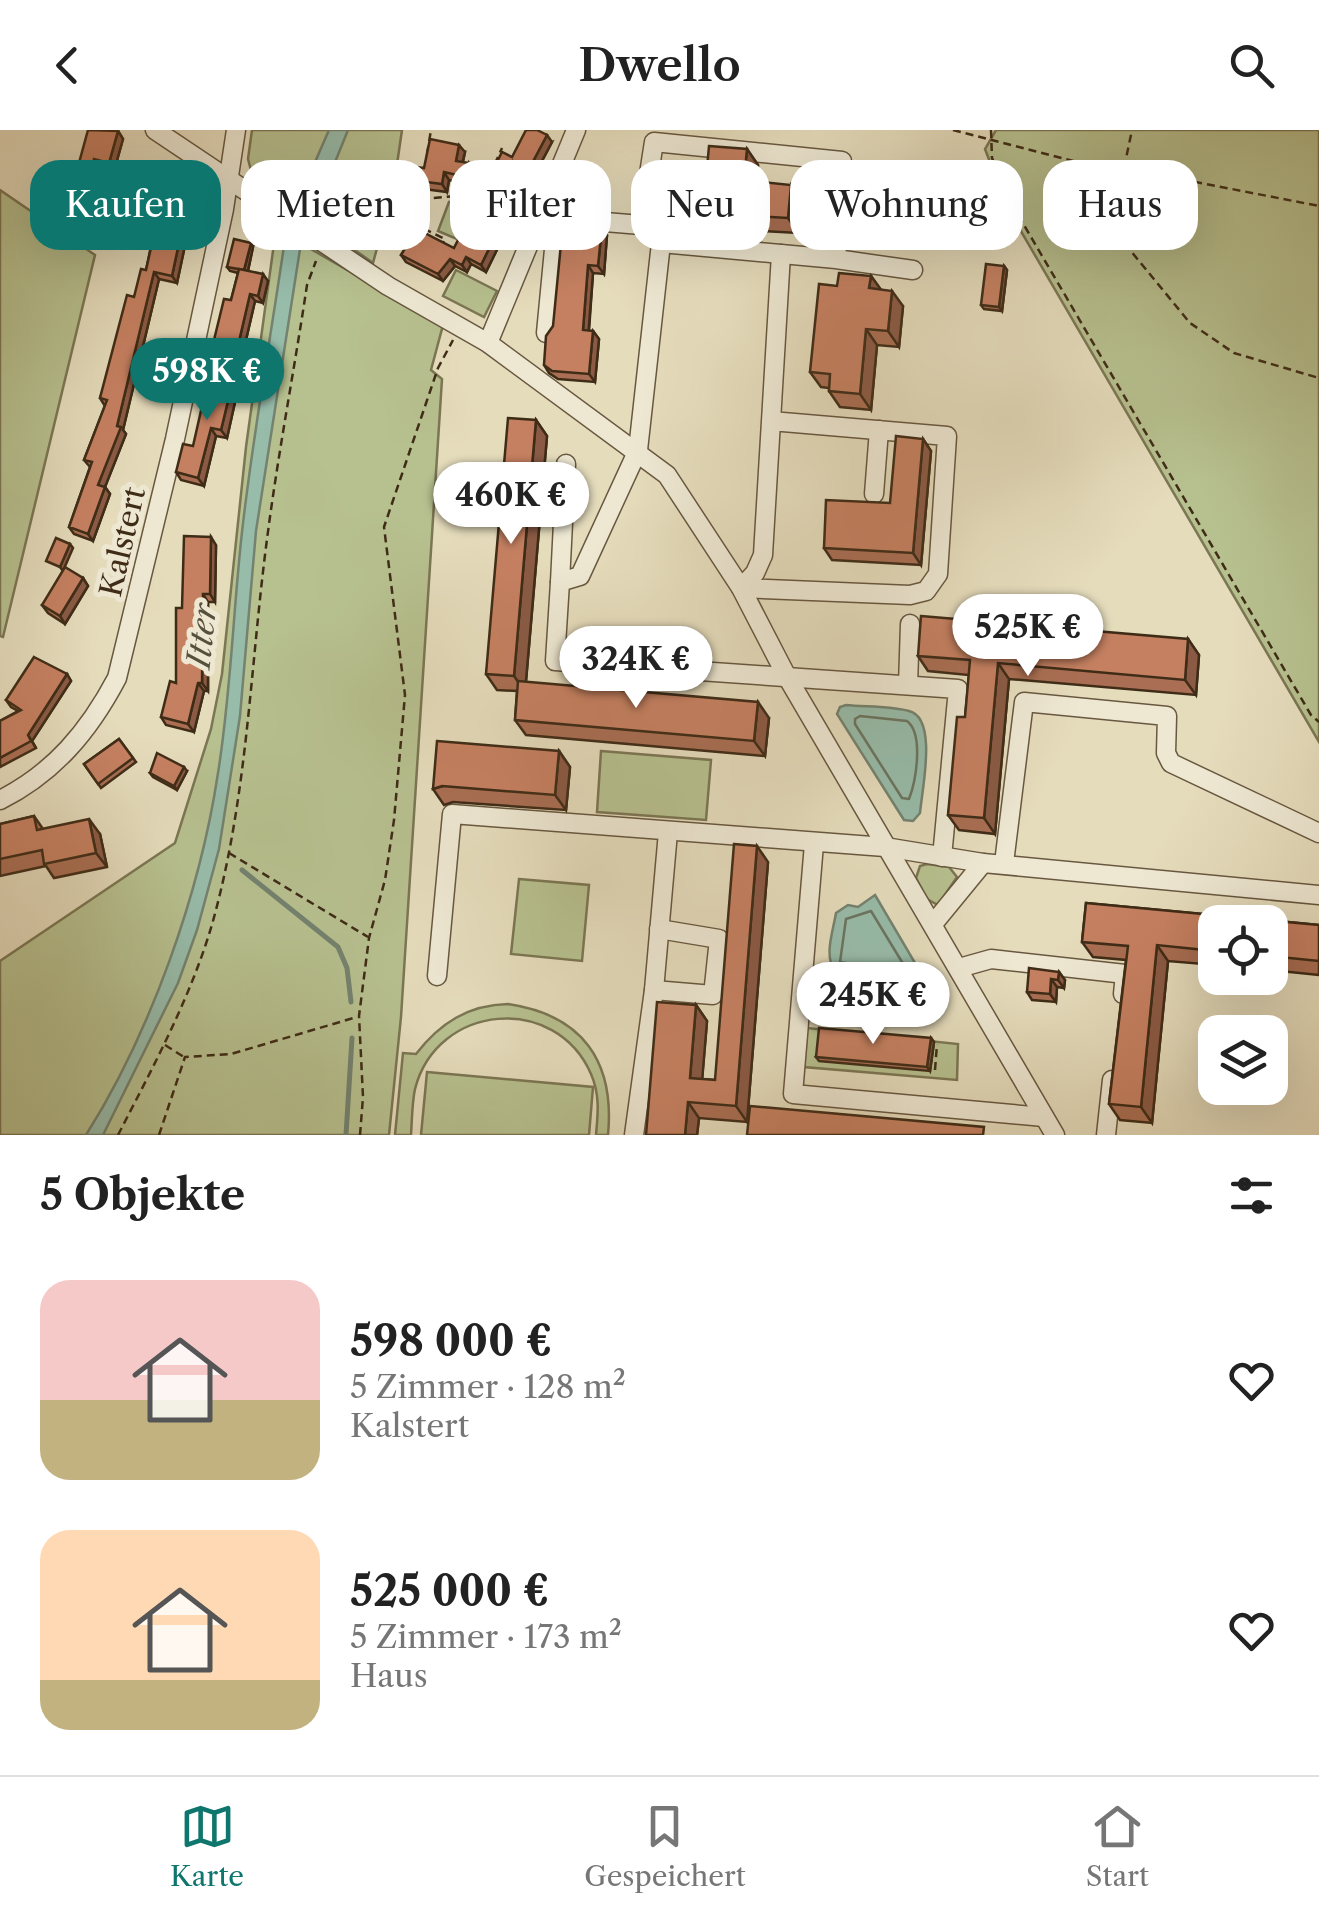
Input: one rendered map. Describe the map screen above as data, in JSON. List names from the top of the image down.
{
  "streets": {
    "street": ["Kalstert"]
  },
  "water": ["Itter"],
  "page": {
    "header": "Dwello",
    "chip": [
      "Kaufen",
      "Mieten",
      "Filter",
      "Neu",
      "Wohnung",
      "Haus"
    ],
    "price": [
      "598K €",
      "460K €",
      "525K €",
      "324K €",
      "245K €"
    ],
    "heading": "5 Objekte",
    "list": [
      {
        "name": "598 000 €",
        "note": "5 Zimmer · 128 m² · Kalstert"
      },
      {
        "name": "525 000 €",
        "note": "5 Zimmer · 173 m² · Haus"
      }
    ],
    "tabs": ["Karte", "Gespeichert", "Start"]
  }
}
